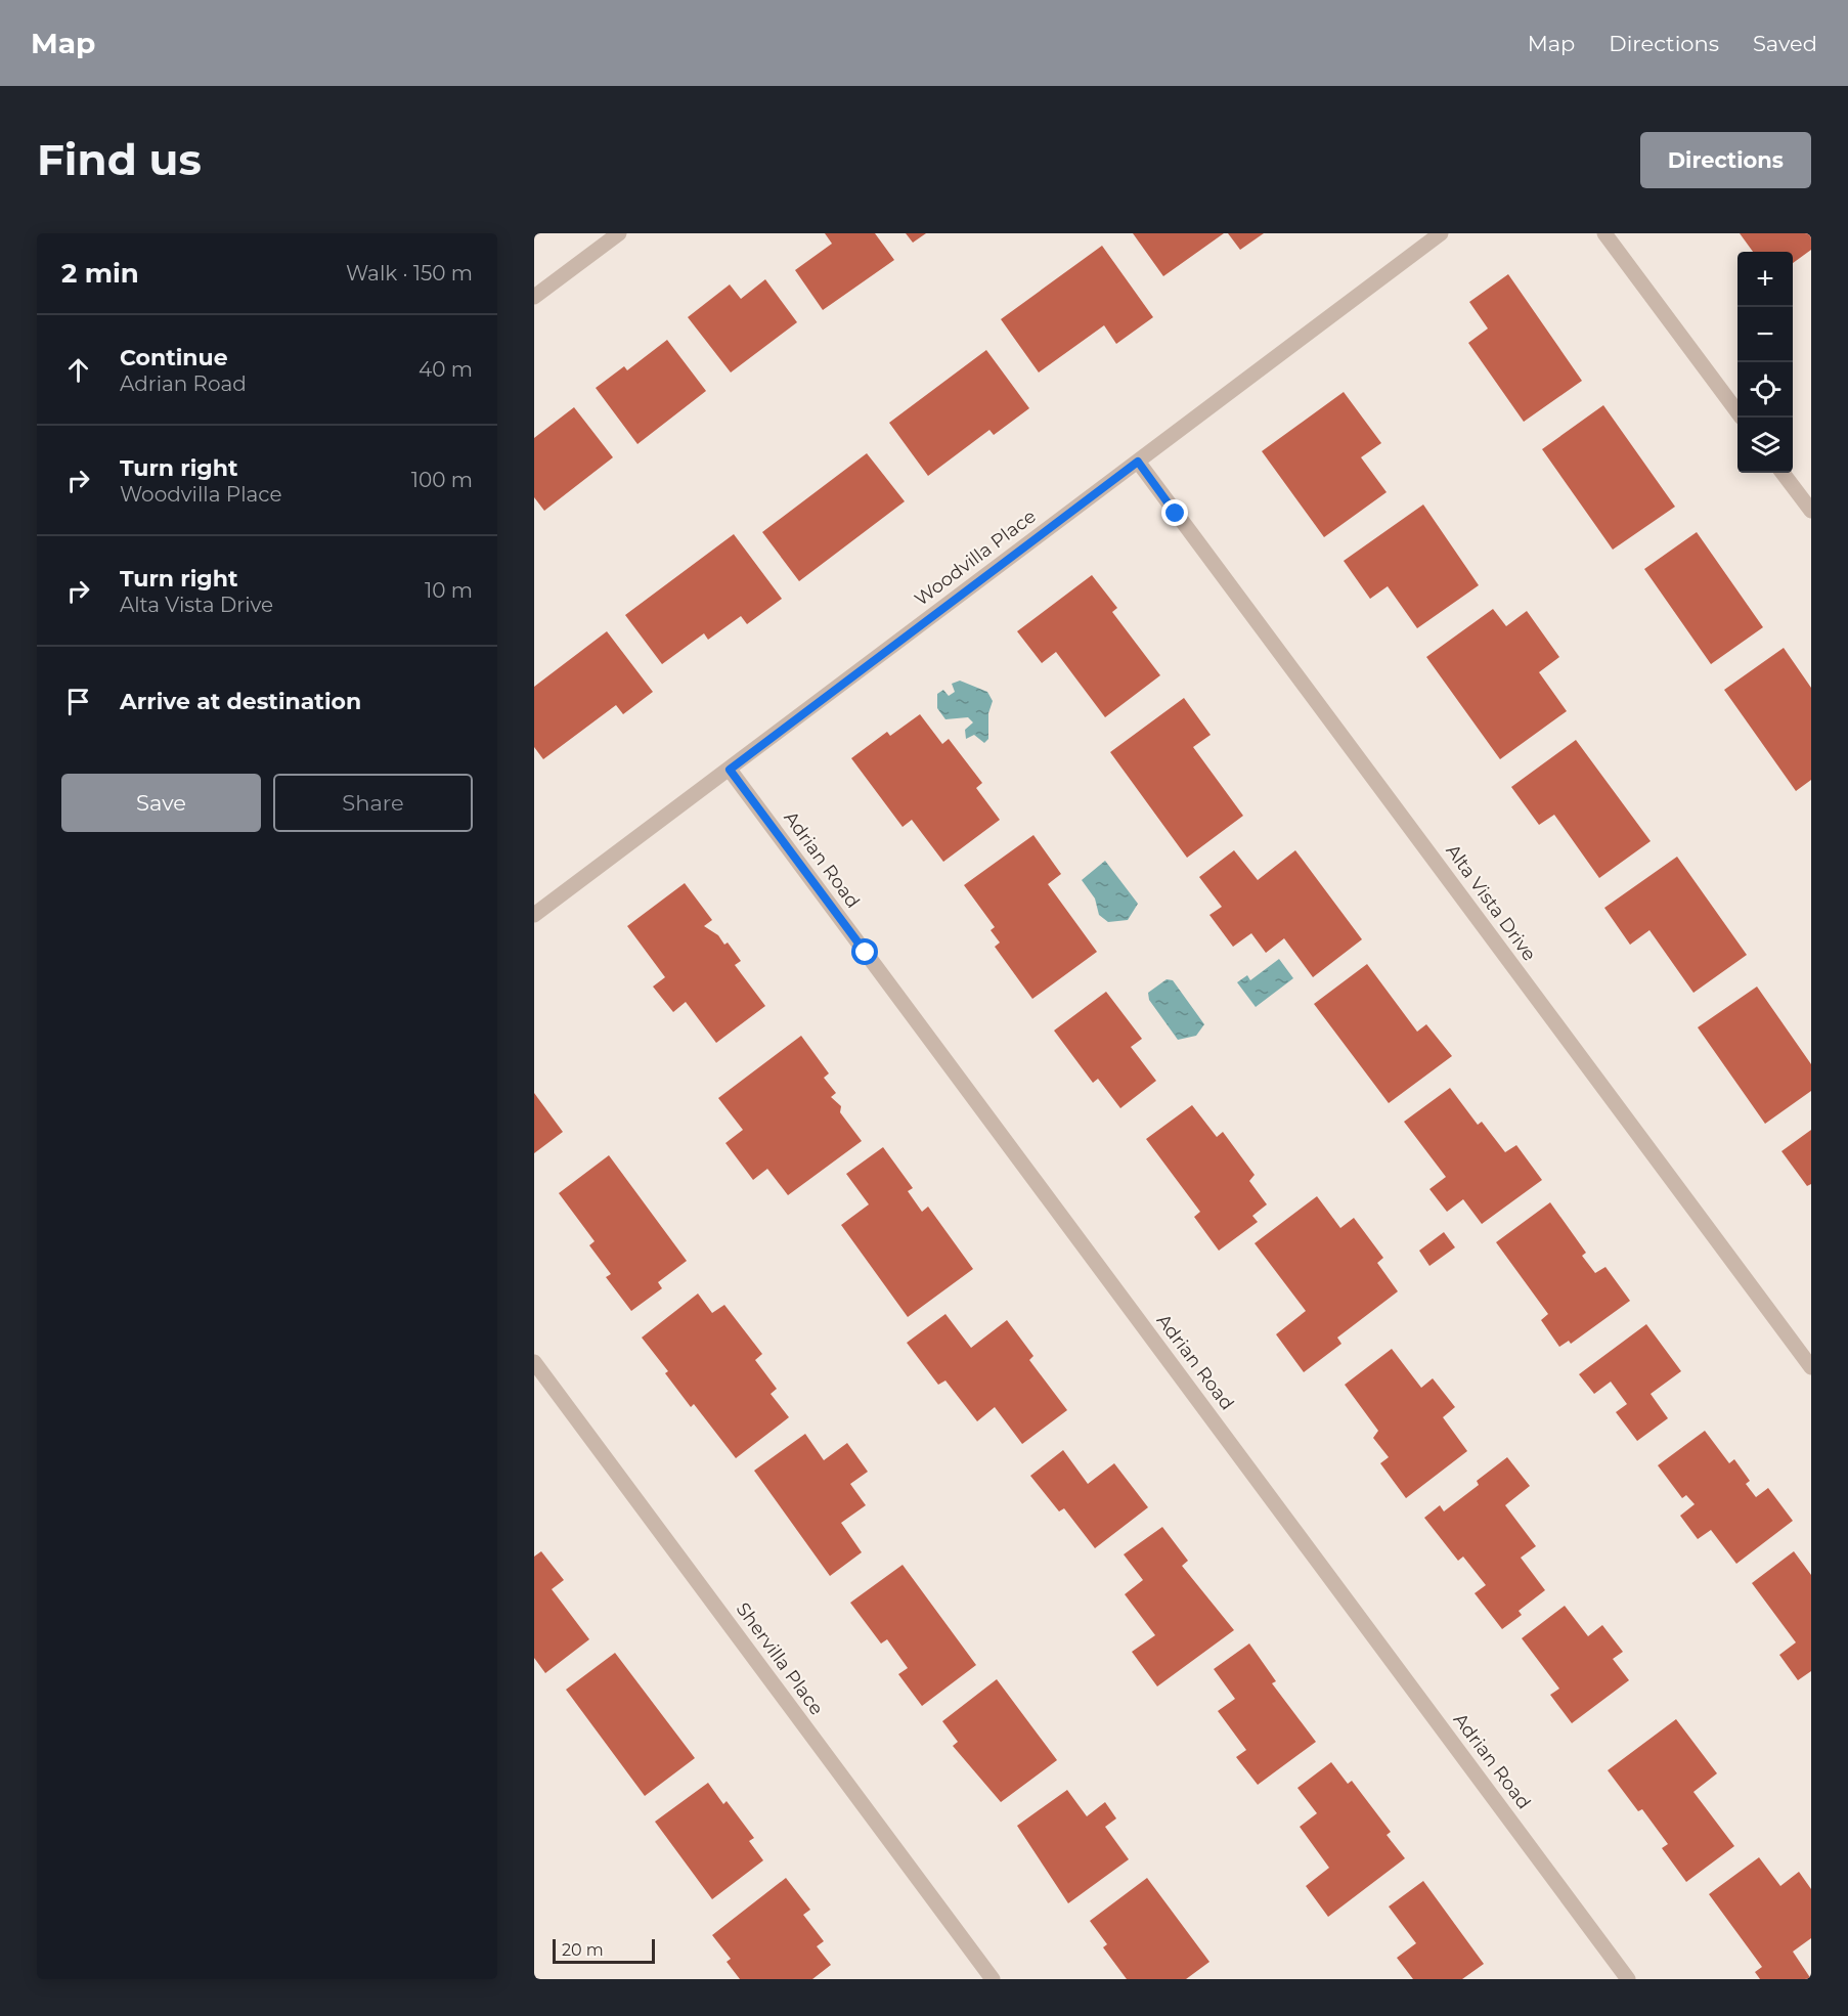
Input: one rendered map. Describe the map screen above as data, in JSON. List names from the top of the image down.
{
  "streets": {
    "street": [
      "Woodvilla Place",
      "Adrian Road",
      "Alta Vista Drive",
      "Shervilla Place"
    ]
  },
  "crossings": [
    ["Woodvilla Place", "Adrian Road"],
    ["Woodvilla Place", "Alta Vista Drive"]
  ],
  "scale_bar": "20 m",
  "page": {
    "header": "Map",
    "nav": ["Map", "Directions", "Saved"],
    "buttons": [
      "Directions",
      ["Save", "Share"]
    ],
    "title": "Find us",
    "heading": ["2 min", "Walk · 150 m"],
    "map_buttons": ["+", "−"],
    "list": [
      ["Continue", "Adrian Road", "40 m"],
      ["Turn right", "Woodvilla Place", "100 m"],
      ["Turn right", "Alta Vista Drive", "10 m"],
      "Arrive at destination"
    ],
    "scale": "20 m"
  }
}
